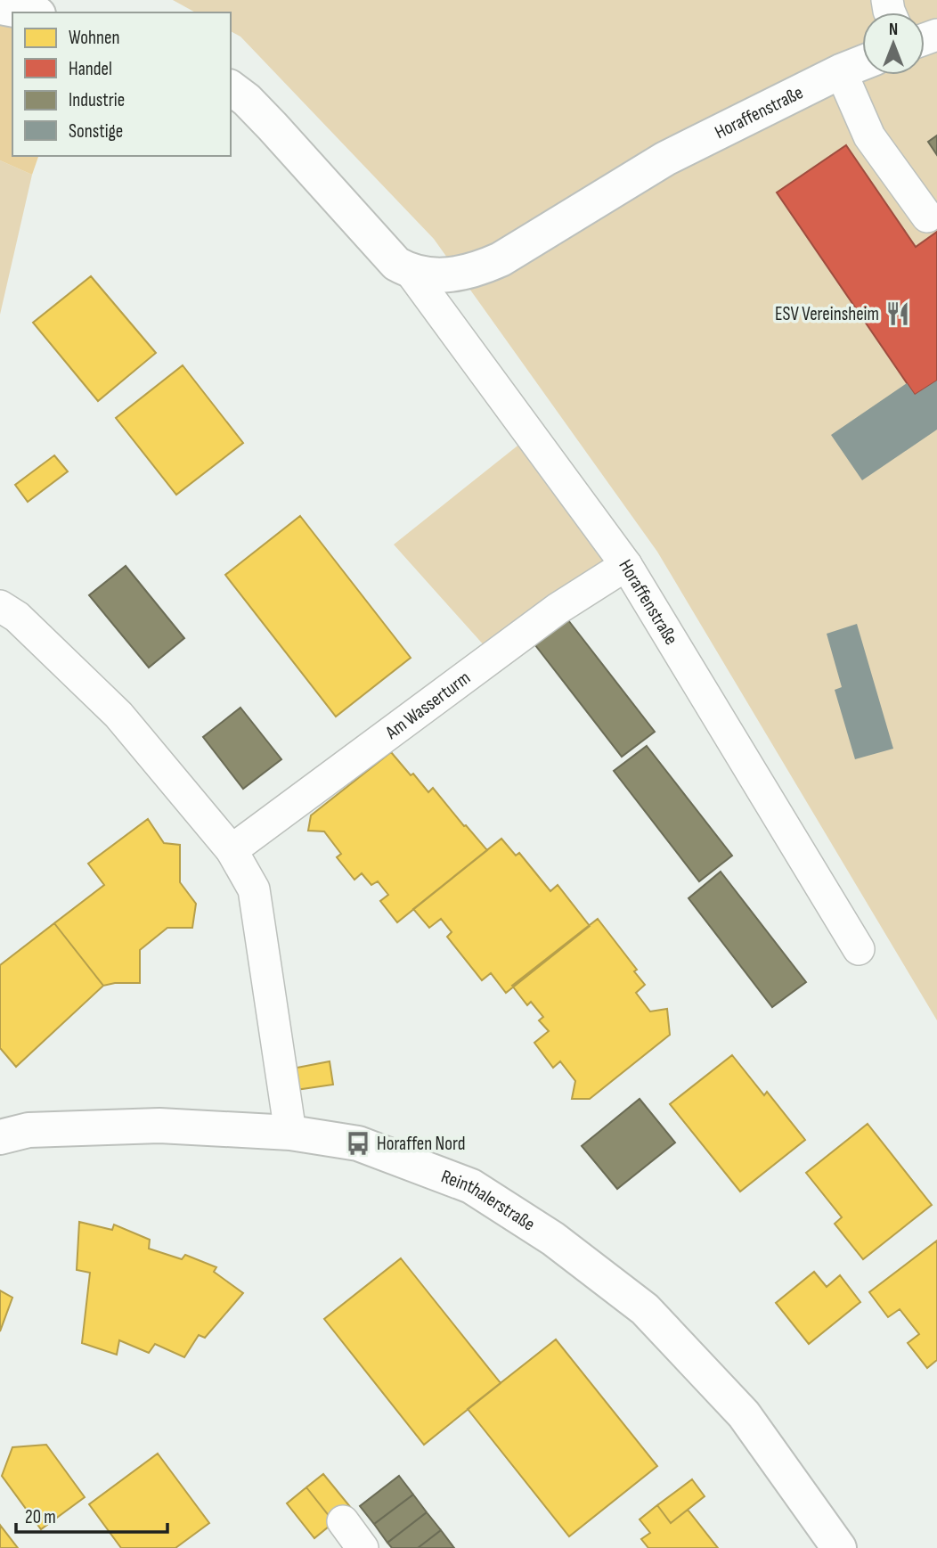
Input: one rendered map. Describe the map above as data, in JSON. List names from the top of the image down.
{
  "streets": {
    "street": ["Horaffenstraße", "Reinthalerstraße"],
    "lane": ["Am Wasserturm"]
  },
  "crossings": [
    ["Horaffenstraße", "Am Wasserturm"]
  ],
  "places": {
    "restaurant": ["ESV Vereinsheim"],
    "bus stop": ["Horaffen Nord"]
  },
  "legend": [
    "Wohnen",
    "Handel",
    "Industrie",
    "Sonstige"
  ],
  "scale_bar": "20 m",
  "north": "top"
}
